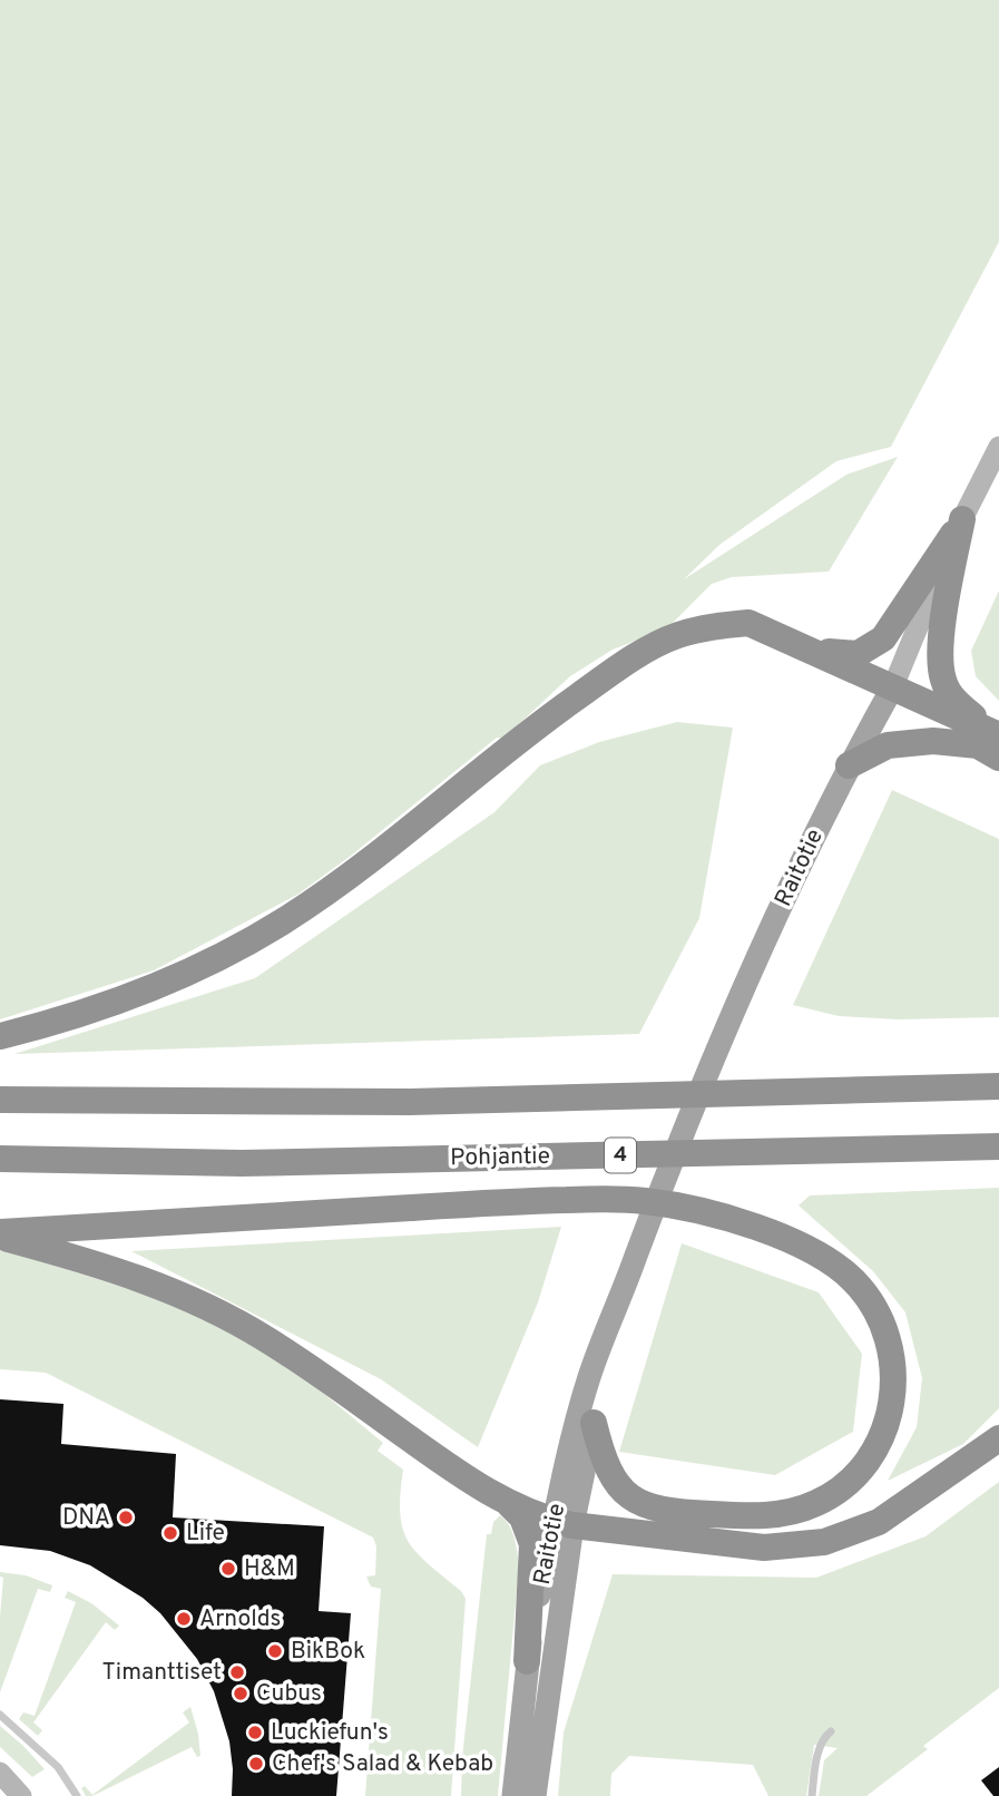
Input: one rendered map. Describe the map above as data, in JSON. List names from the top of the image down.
{
  "streets": {
    "highway": ["4", "Pohjantie"],
    "main road": ["Raitotie"]
  },
  "places": [
    "DNA",
    "Life",
    "H&M",
    "Arnolds",
    "BikBok",
    "Timanttiset",
    "Cubus",
    "Luckiefun's",
    "Chef's Salad & Kebab"
  ]
}
